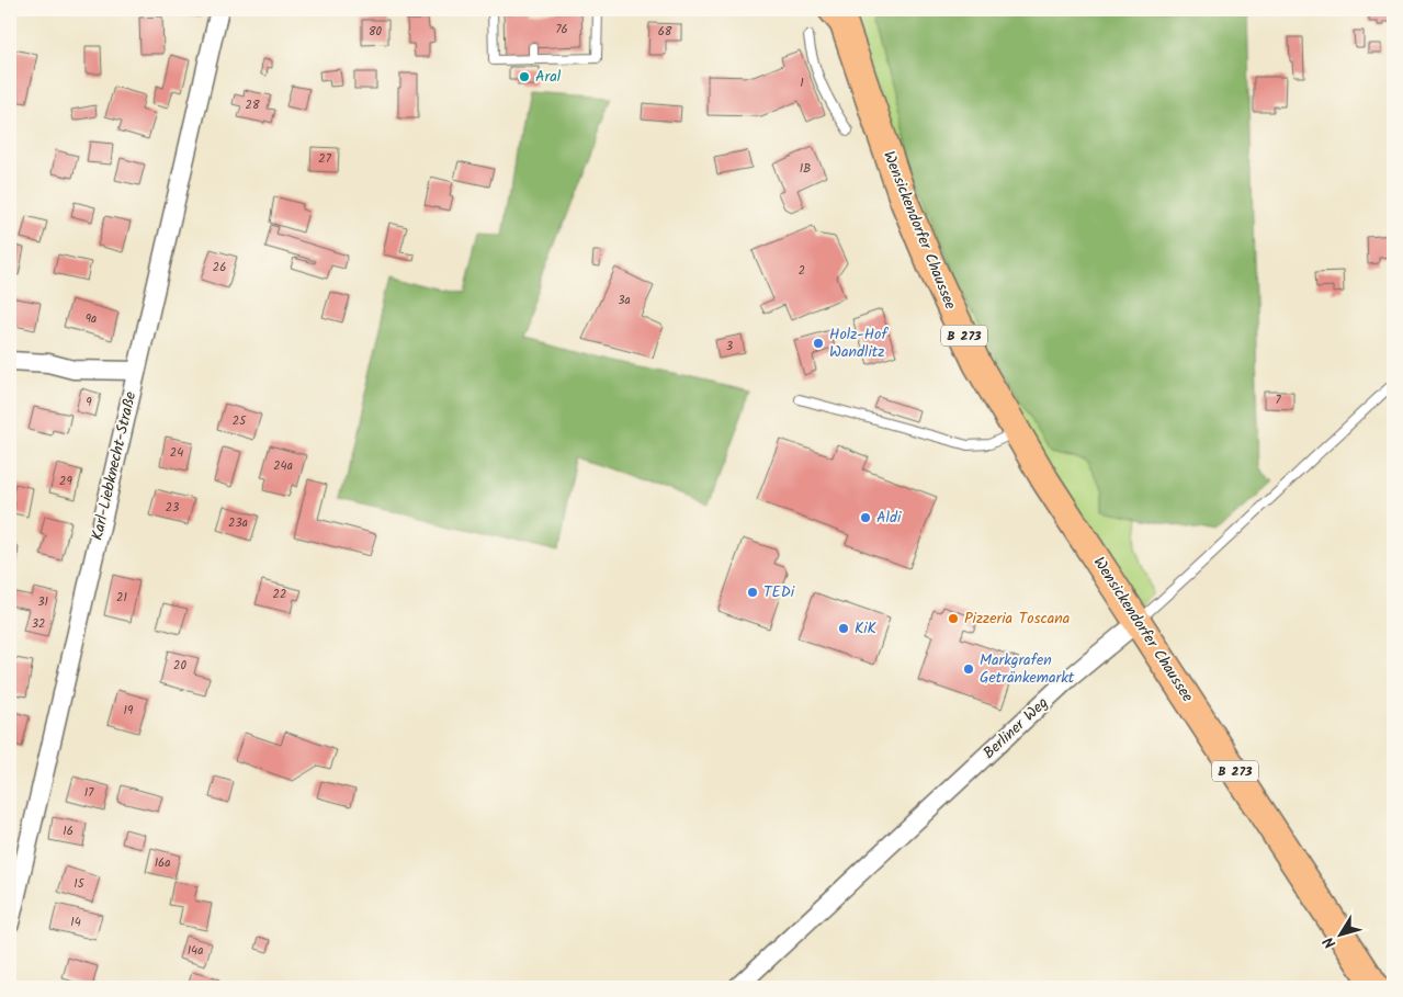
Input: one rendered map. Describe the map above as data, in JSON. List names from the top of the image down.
{
  "streets": {
    "main road": ["Wensickendorfer Chaussee", "B 273"],
    "street": ["Karl-Liebknecht-Straße", "Berliner Weg"]
  },
  "crossings": [
    ["Wensickendorfer Chaussee", "Berliner Weg"]
  ],
  "places": [
    "Aral",
    "Holz-Hof Wandlitz",
    "Aldi",
    "TEDi",
    "Pizzeria Toscana",
    "KiK",
    "Markgrafen Getränkemarkt"
  ],
  "house_numbers": [
    "76",
    "80",
    "68",
    "1",
    "28",
    "27",
    "1B",
    "26",
    "2",
    "3a",
    "9a",
    "3",
    "7",
    "9",
    "25",
    "24",
    "24a",
    "29",
    "23",
    "23a",
    "22",
    "21",
    "31",
    "32",
    "20",
    "19",
    "17",
    "16",
    "16a",
    "15",
    "14",
    "14a"
  ],
  "north": "bottom left"
}
